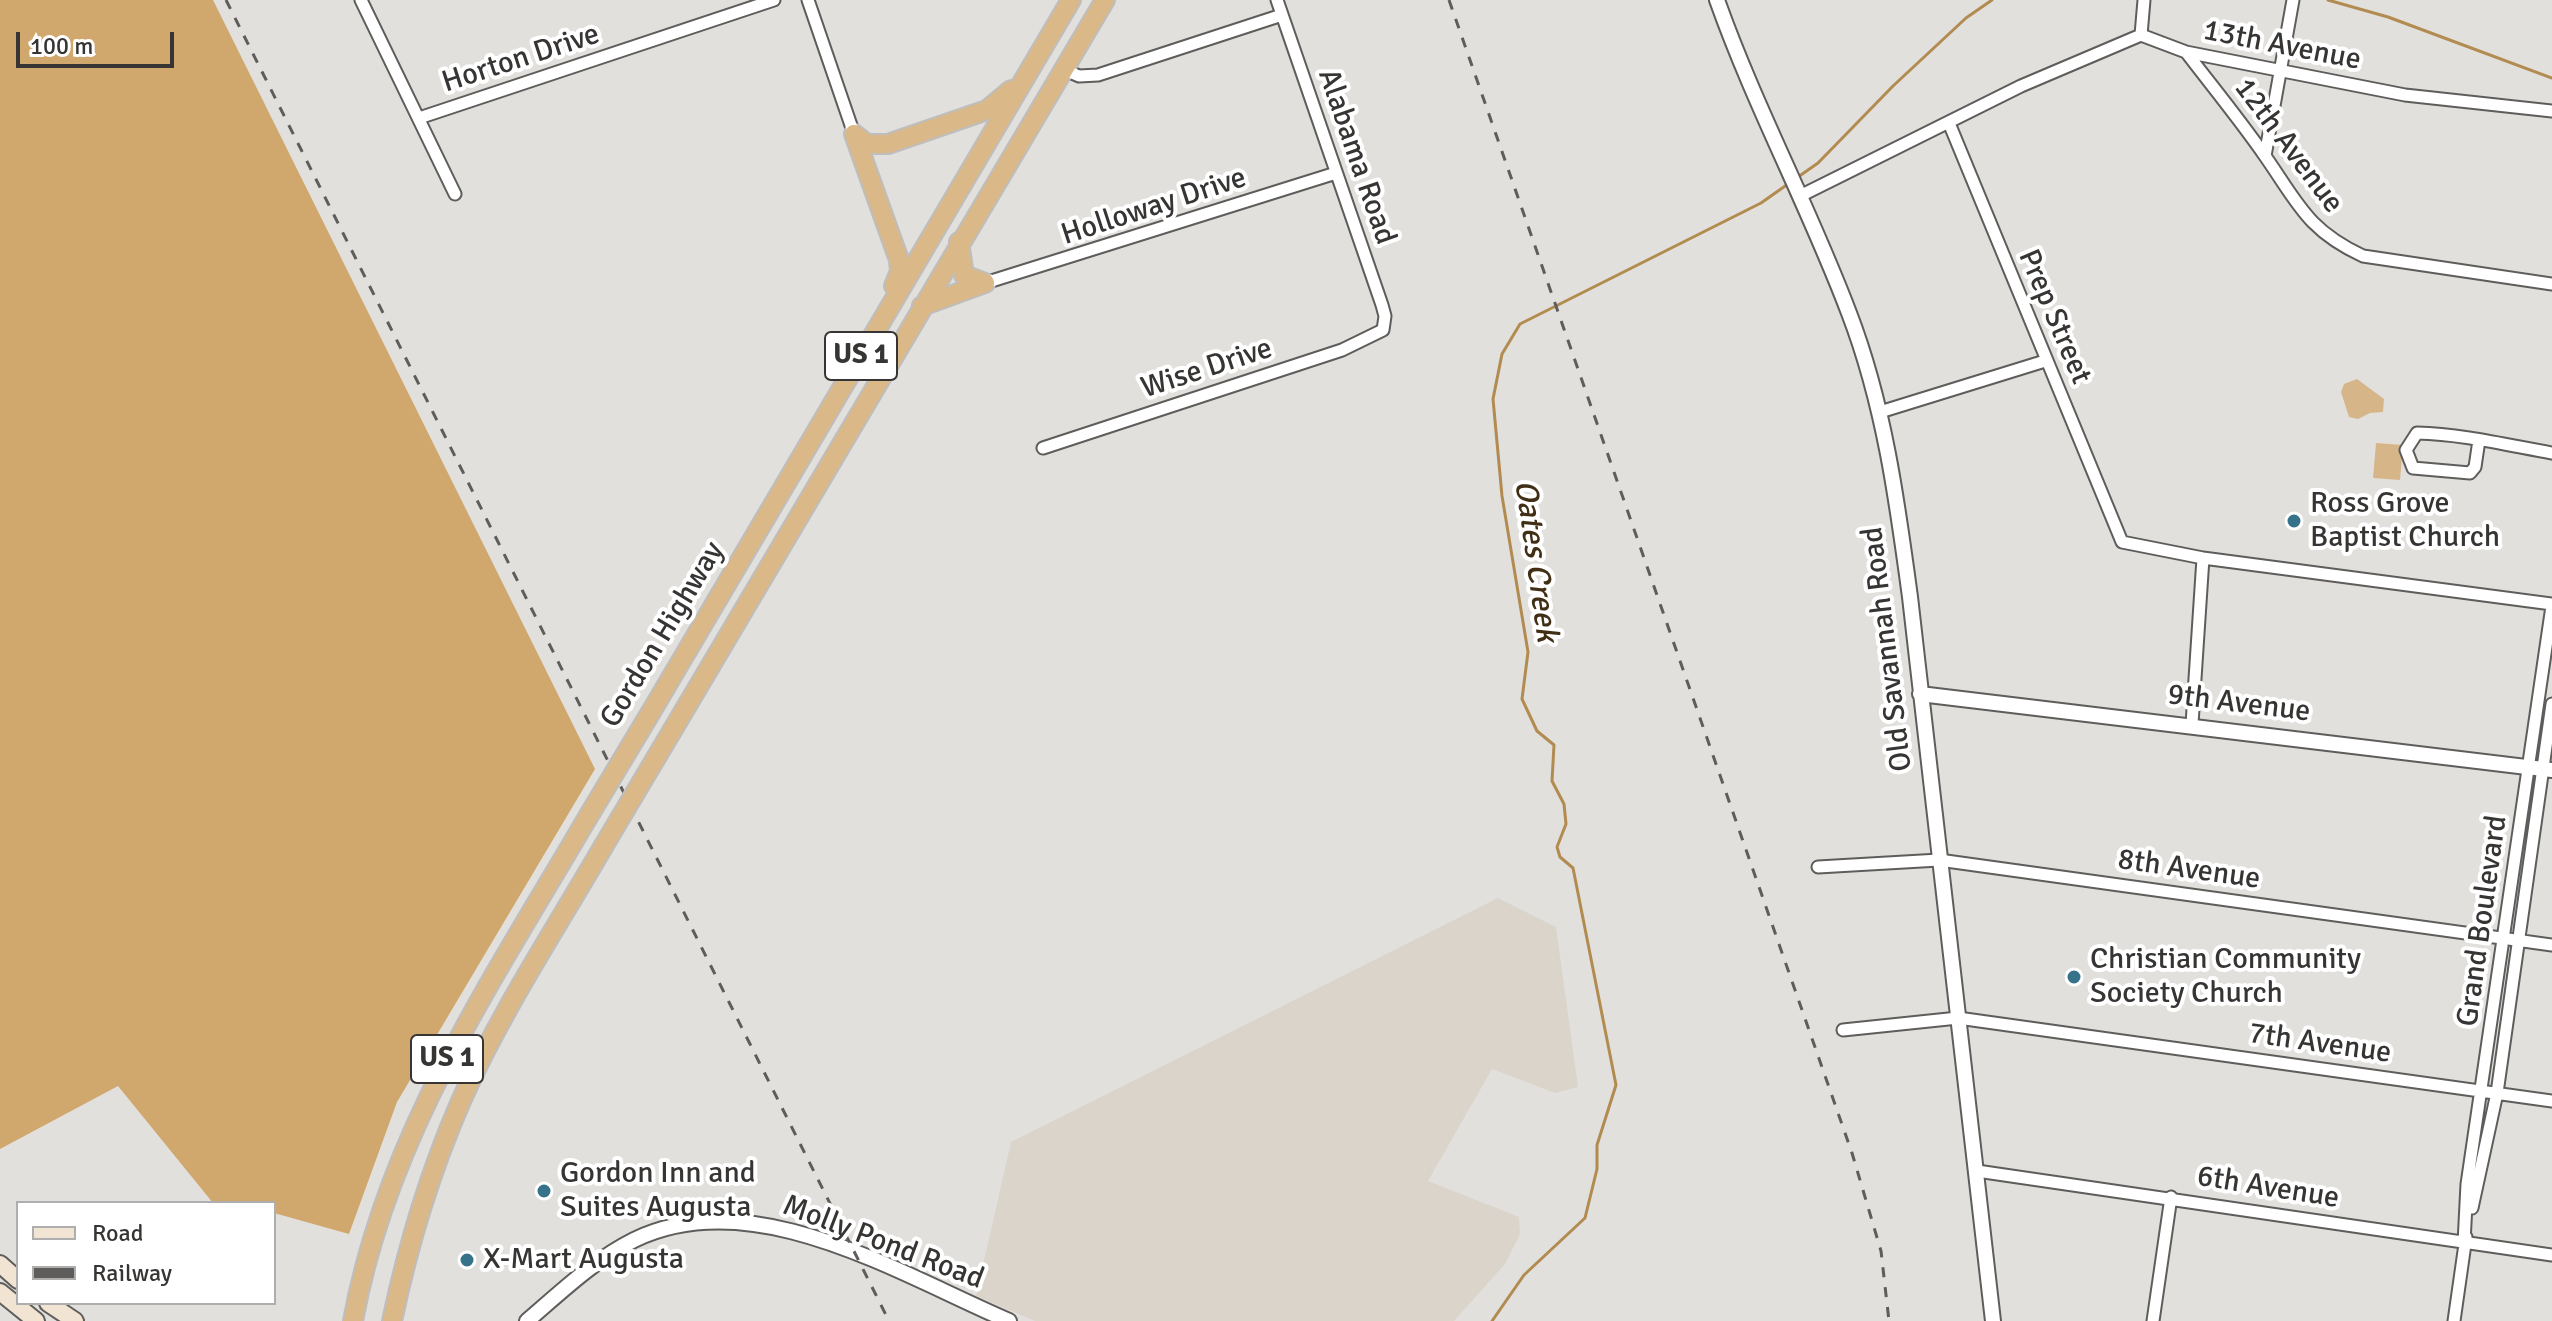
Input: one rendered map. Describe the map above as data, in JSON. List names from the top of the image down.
{
  "streets": {
    "highway": ["US 1", "Gordon Highway"],
    "street": [
      "13th Avenue",
      "Horton Drive",
      "12th Avenue",
      "Alabama Road",
      "Holloway Drive",
      "Prep Street",
      "Wise Drive",
      "Old Savannah Road",
      "9th Avenue",
      "8th Avenue",
      "Grand Boulevard",
      "7th Avenue",
      "6th Avenue",
      "Molly Pond Road"
    ]
  },
  "crossings": [
    ["13th Avenue", "12th Avenue"],
    ["Alabama Road", "Holloway Drive"],
    ["Alabama Road", "Wise Drive"],
    ["Old Savannah Road", "9th Avenue"],
    ["Old Savannah Road", "8th Avenue"],
    ["Old Savannah Road", "7th Avenue"],
    ["Old Savannah Road", "6th Avenue"],
    ["9th Avenue", "Grand Boulevard"],
    ["8th Avenue", "Grand Boulevard"],
    ["Grand Boulevard", "7th Avenue"],
    ["Grand Boulevard", "6th Avenue"]
  ],
  "water": ["Oates Creek"],
  "places": [
    "Ross Grove Baptist Church",
    "Christian Community Society Church",
    "Gordon Inn and Suites Augusta",
    "X-Mart Augusta"
  ],
  "legend": ["Road", "Railway"],
  "scale_bar": "100 m"
}
